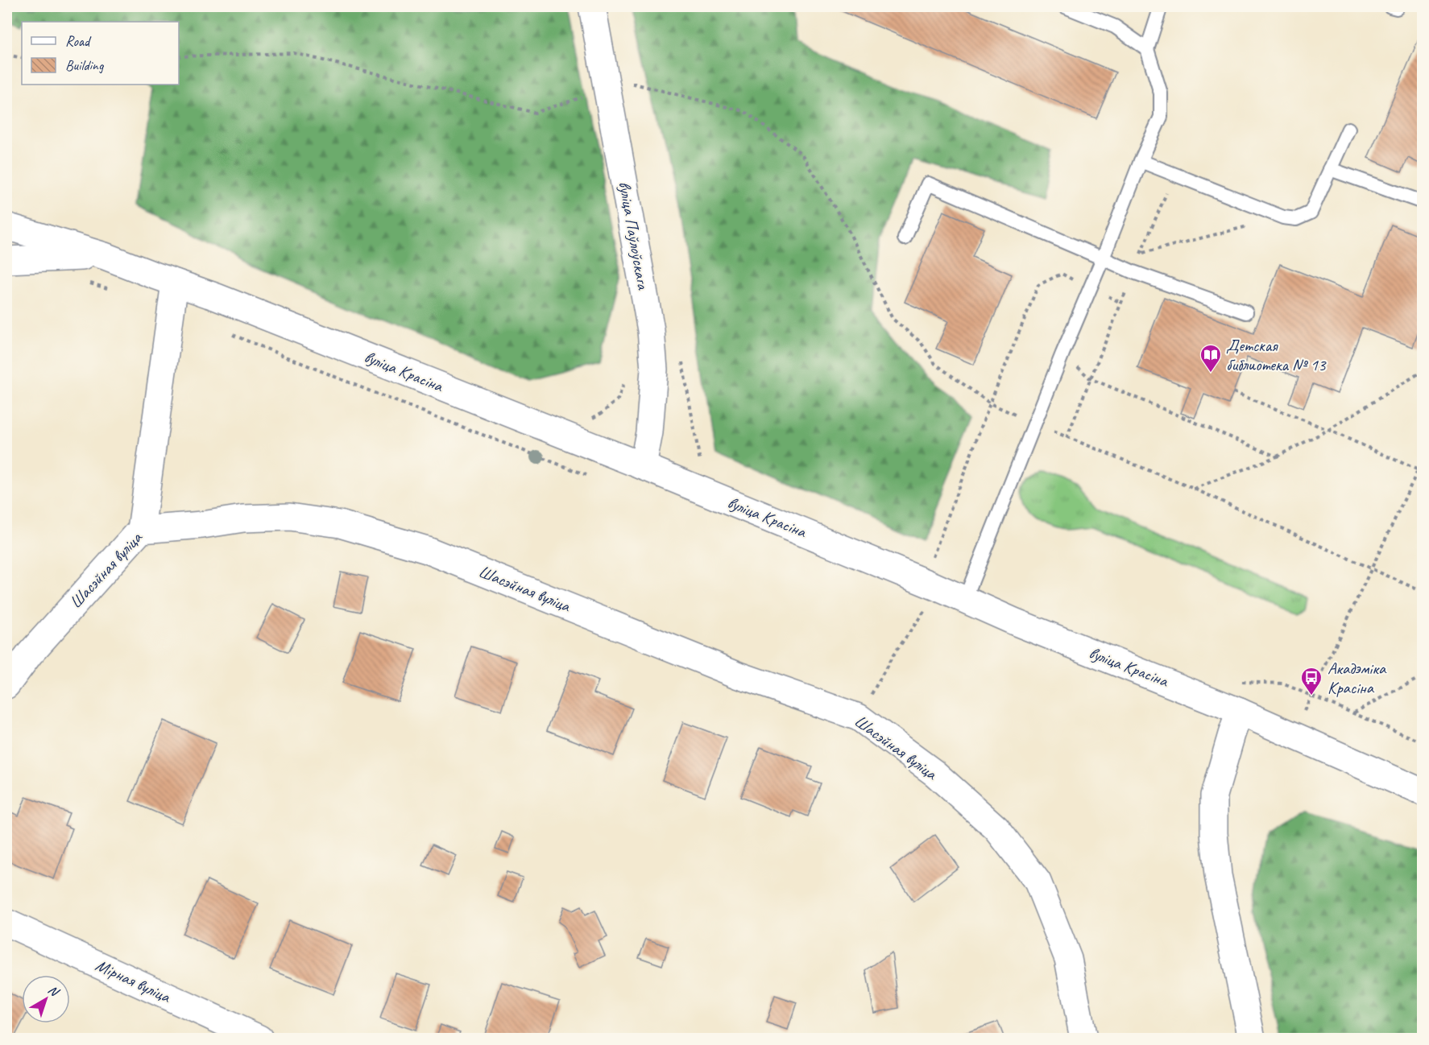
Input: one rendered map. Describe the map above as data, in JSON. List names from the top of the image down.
{
  "streets": {
    "street": [
      "вуліца Паўлоўскага",
      "вуліца Красіна",
      "Шасэйная вуліца",
      "Мірная вуліца"
    ]
  },
  "crossings": [
    ["вуліца Паўлоўскага", "вуліца Красіна"]
  ],
  "places": {
    "library": ["Детская библиотека № 13"],
    "bus stop": ["Акадэміка Красіна"]
  },
  "legend": ["Road", "Building"],
  "north": "top right"
}
